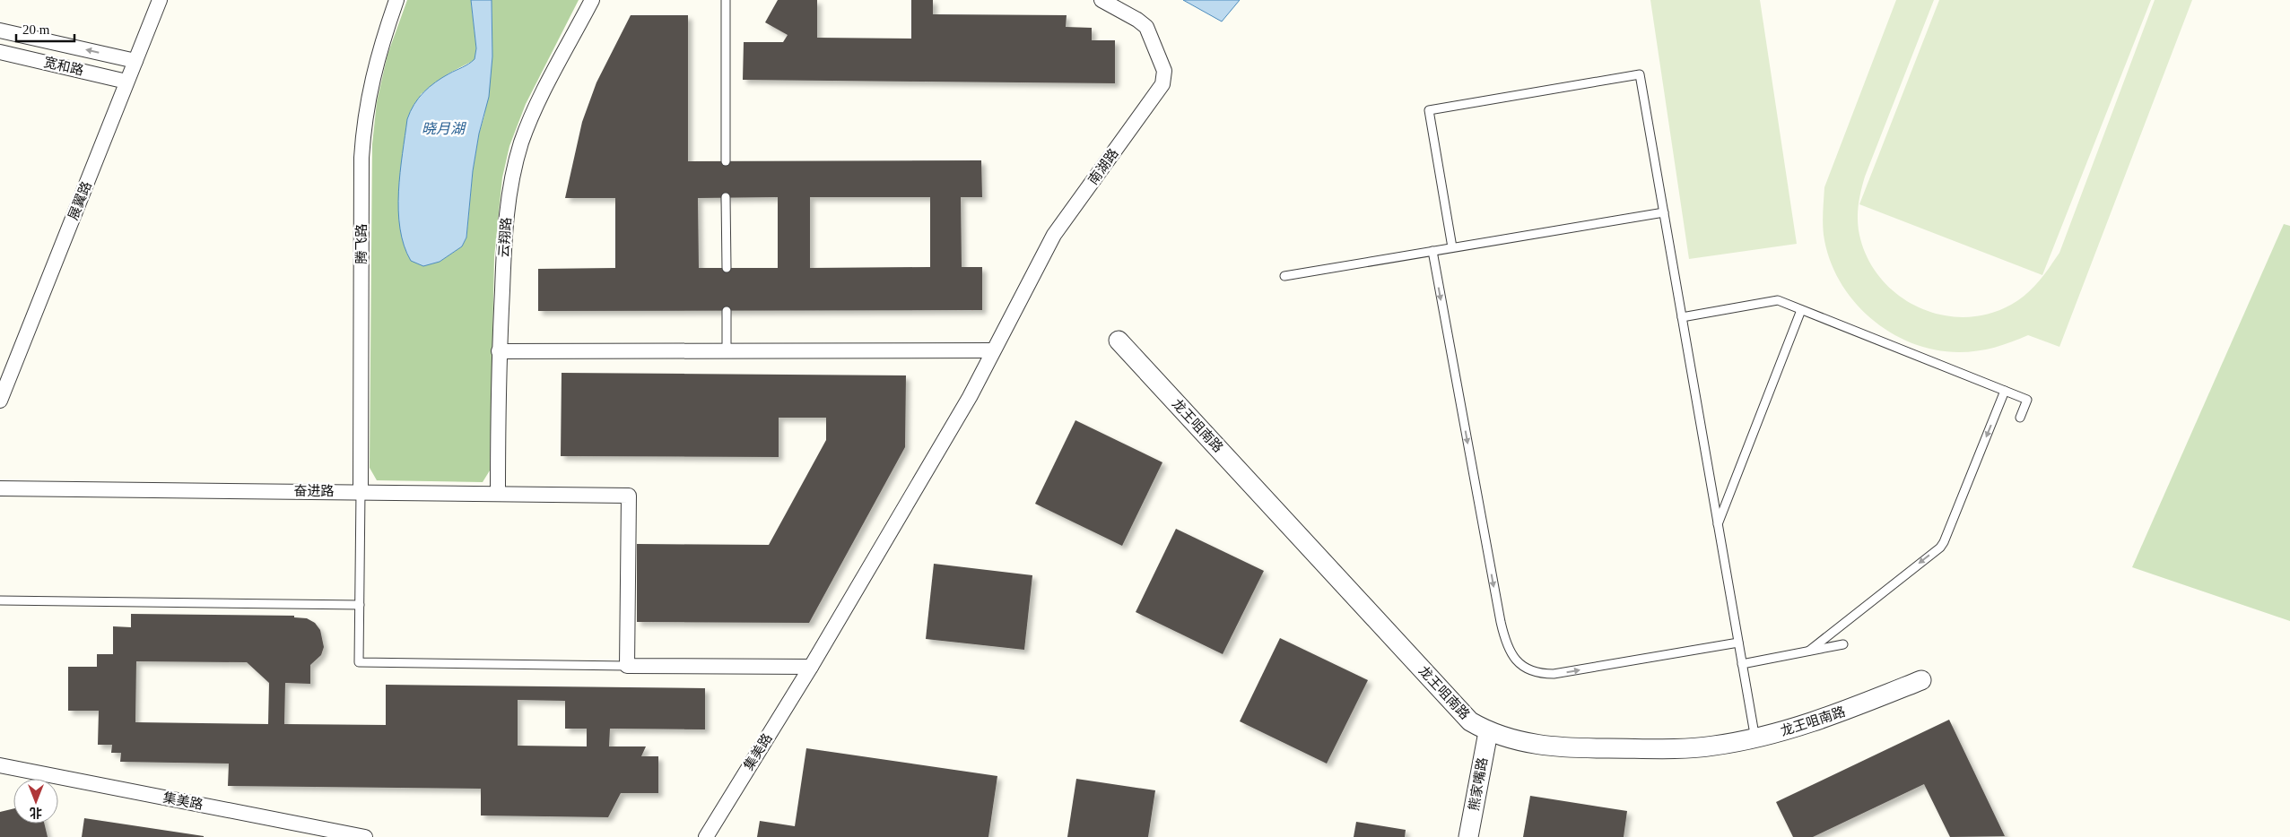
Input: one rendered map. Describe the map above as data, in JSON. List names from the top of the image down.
{
  "streets": {
    "street": [
      "宽和路",
      "南湖路",
      "展翼路",
      "云翔路",
      "腾飞路",
      "龙王咀南路",
      "奋进路",
      "集美路",
      "熊家嘴路"
    ]
  },
  "crossings": [
    ["宽和路", "展翼路"],
    ["南湖路", "集美路"],
    ["云翔路", "奋进路"],
    ["腾飞路", "奋进路"],
    ["龙王咀南路", "熊家嘴路"]
  ],
  "water": ["晓月湖"],
  "scale_bar": "20 m",
  "north": "bottom"
}
